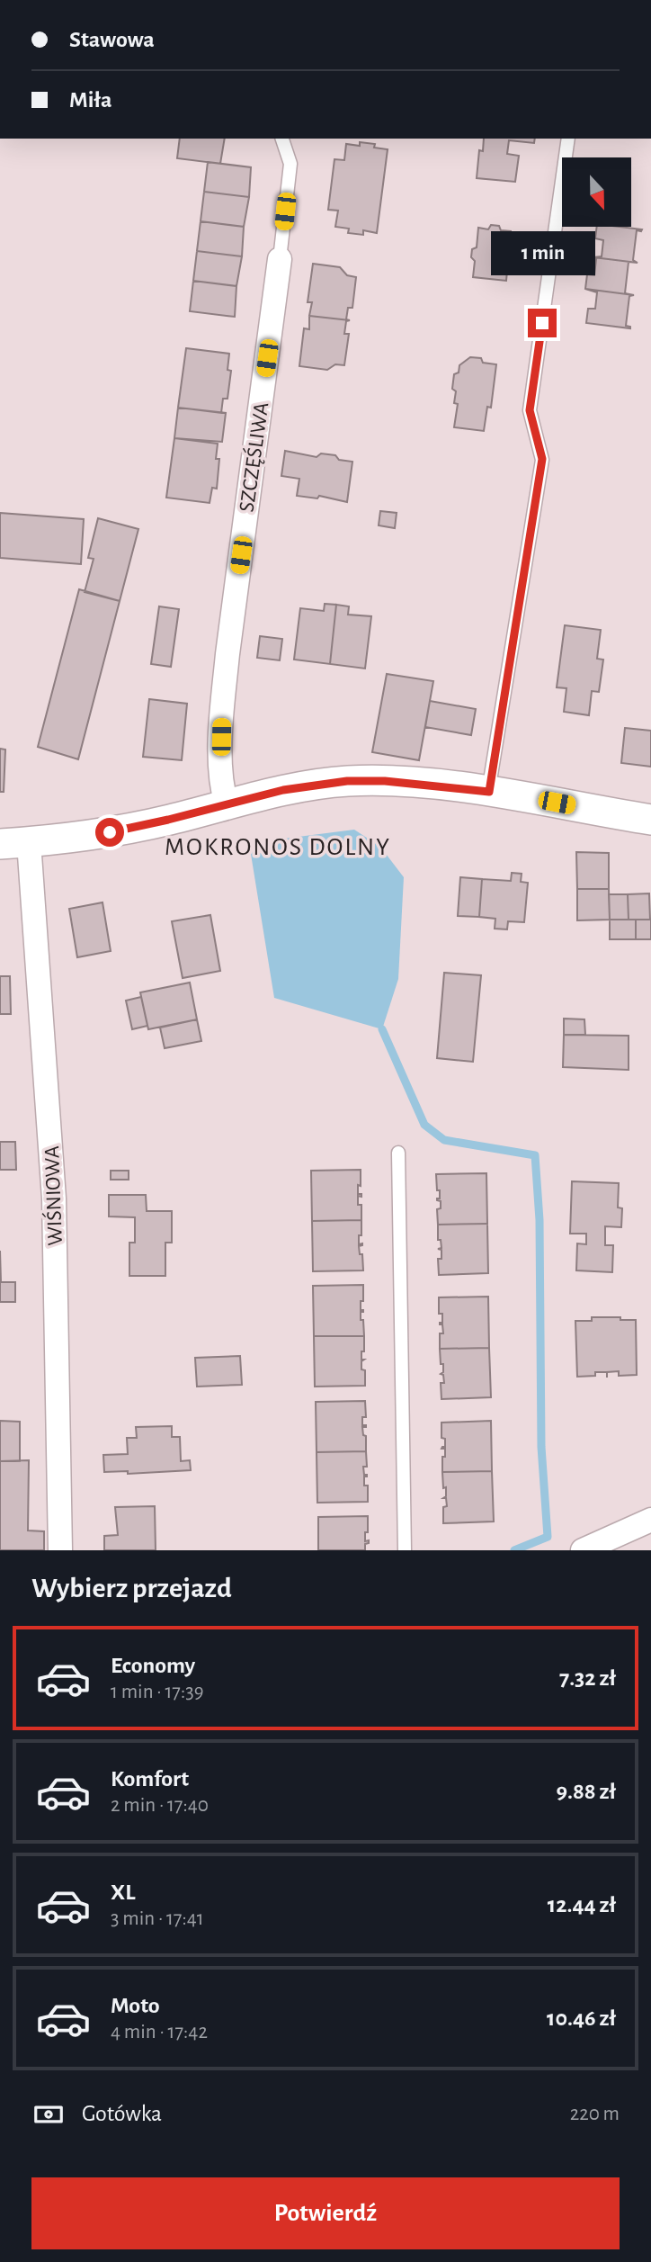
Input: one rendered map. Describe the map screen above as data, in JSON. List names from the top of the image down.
{
  "streets": {
    "street": ["SZCZĘŚLIWA", "WIŚNIOWA"]
  },
  "districts": ["MOKRONOS DOLNY"],
  "north": "bottom",
  "page": {
    "banner": ["Stawowa", "Miła"],
    "bubble": "1 min",
    "heading": "Wybierz przejazd",
    "list": [
      {
        "name": "Economy",
        "note": "1 min · 17:39",
        "value": "7.32 zł"
      },
      {
        "name": "Komfort",
        "note": "2 min · 17:40",
        "value": "9.88 zł"
      },
      {
        "name": "XL",
        "note": "3 min · 17:41",
        "value": "12.44 zł"
      },
      {
        "name": "Moto",
        "note": "4 min · 17:42",
        "value": "10.46 zł"
      }
    ],
    "pay": ["Gotówka", "220 m"],
    "buttons": "Potwierdź"
  }
}
